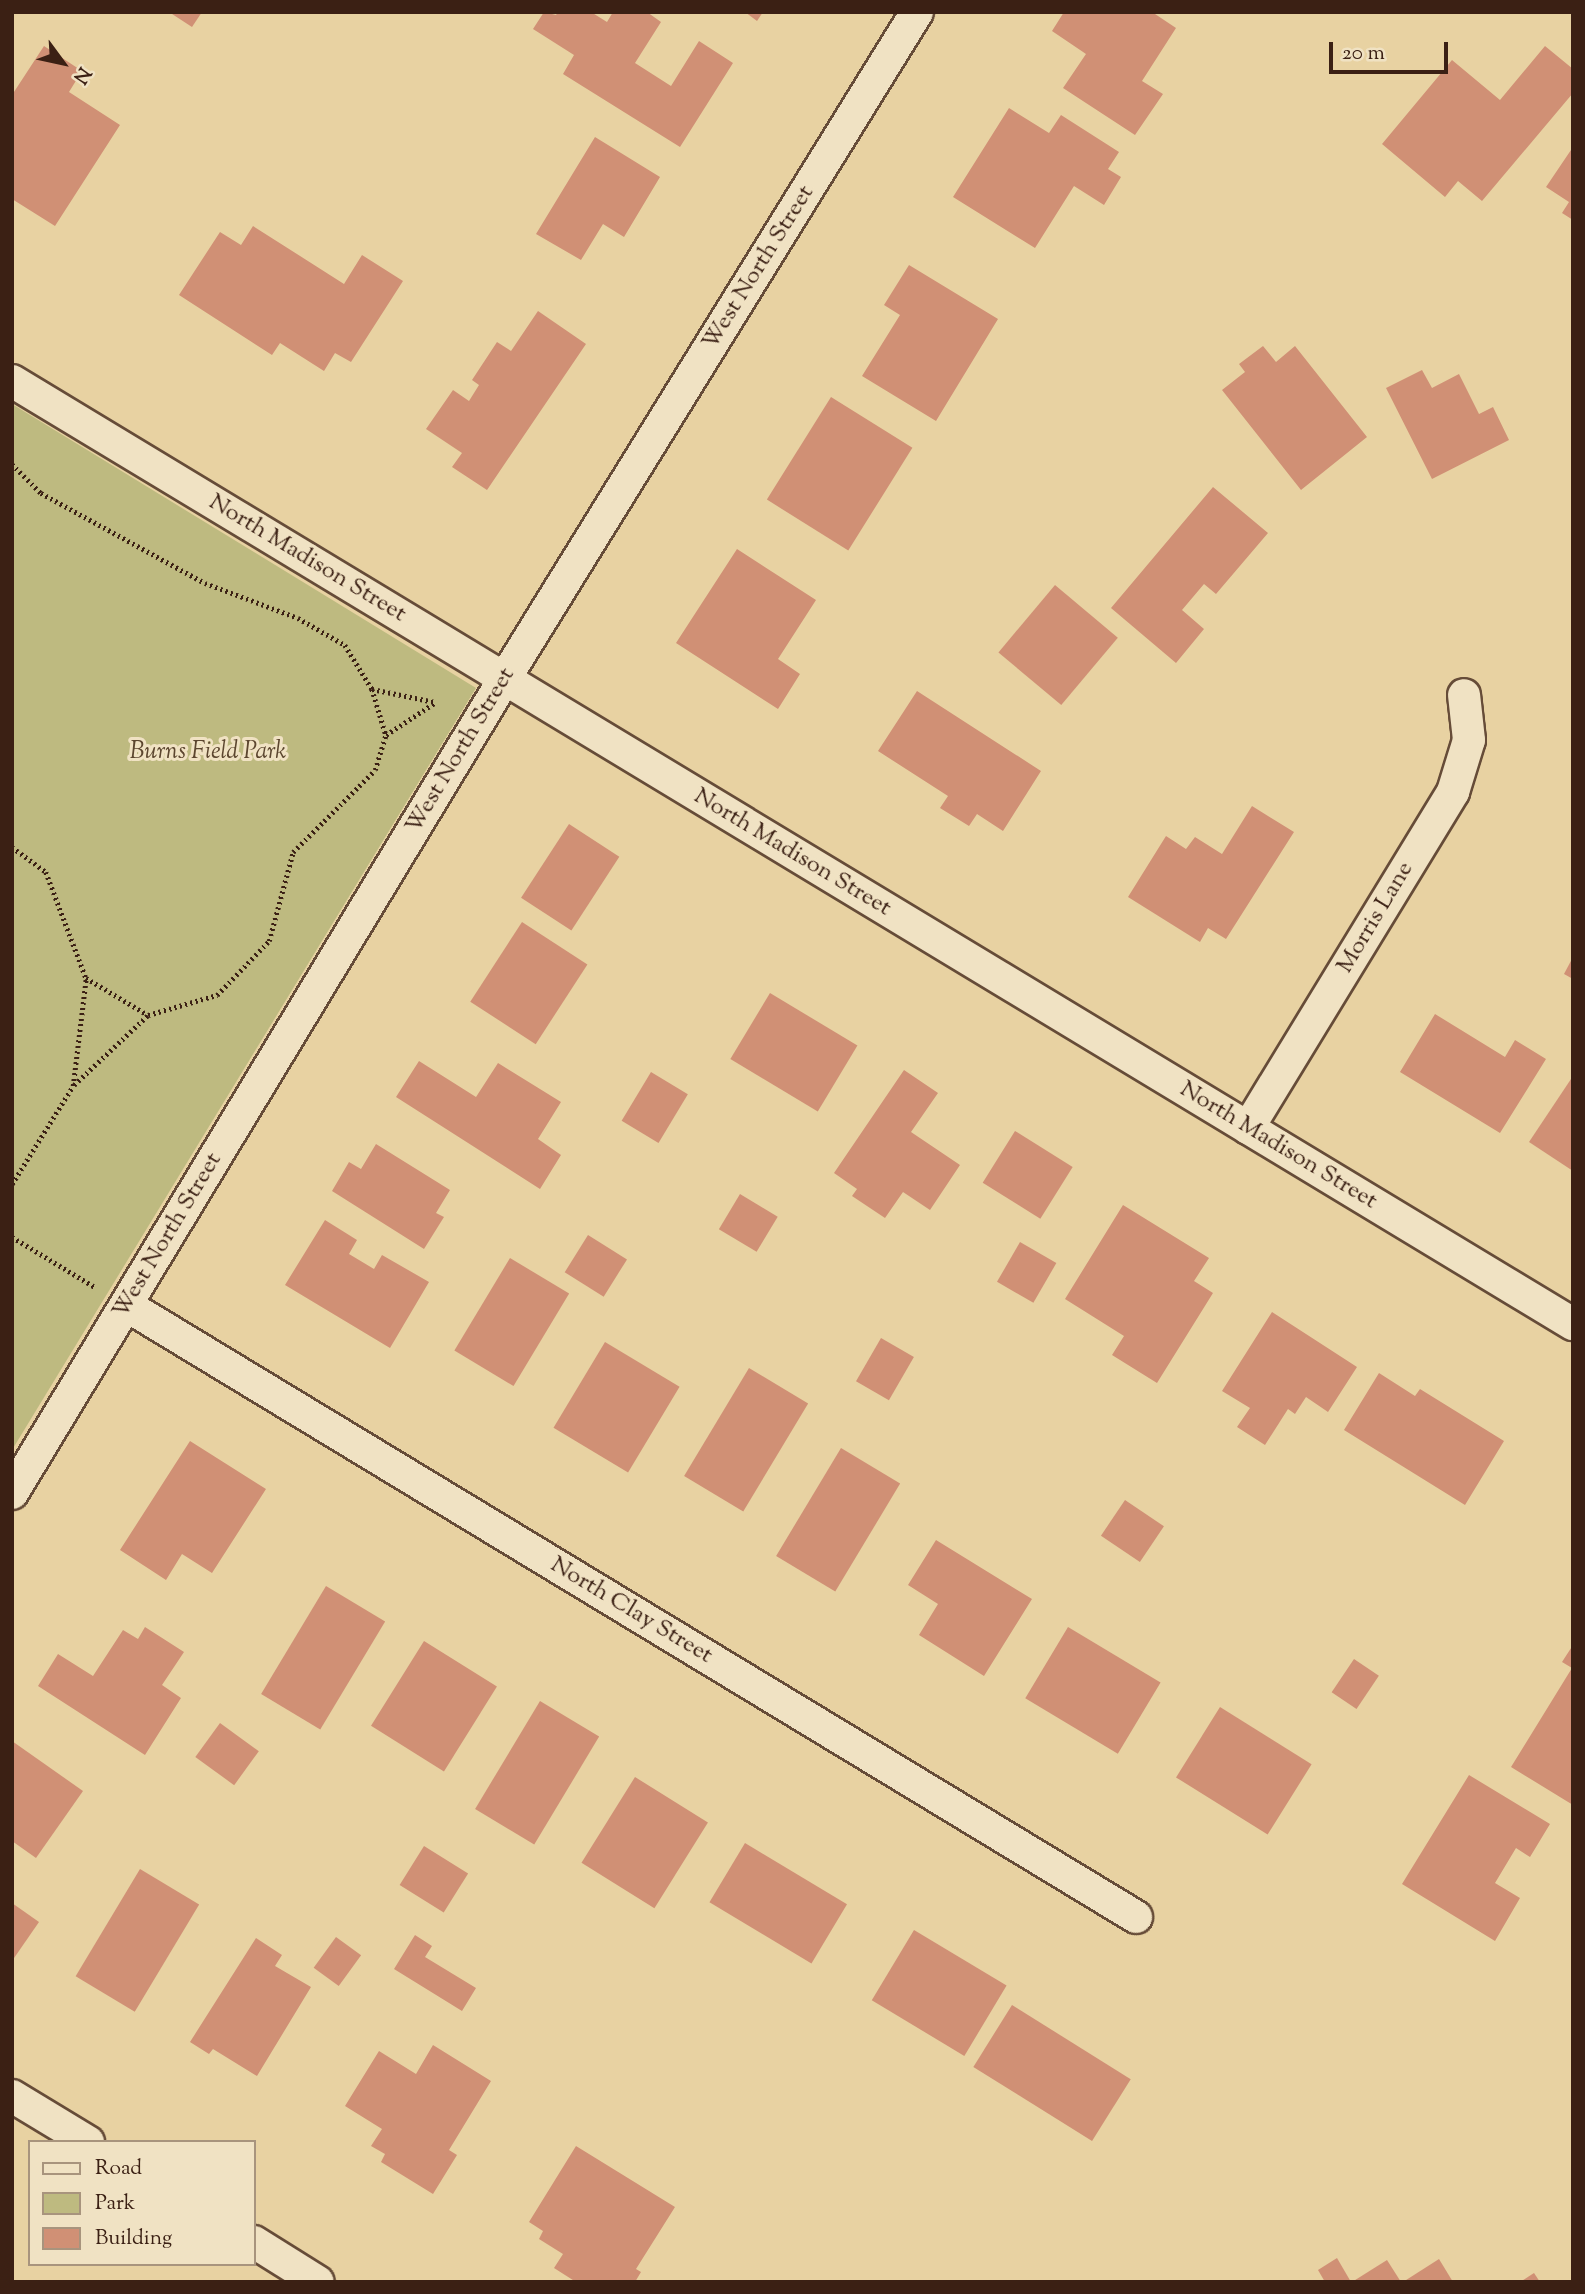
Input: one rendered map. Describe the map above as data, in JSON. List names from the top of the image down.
{
  "streets": {
    "street": [
      "West North Street",
      "North Madison Street",
      "Morris Lane",
      "North Clay Street"
    ]
  },
  "crossings": [
    ["West North Street", "North Madison Street"],
    ["West North Street", "North Clay Street"],
    ["North Madison Street", "Morris Lane"]
  ],
  "parks": ["Burns Field Park"],
  "legend": ["Road", "Park", "Building"],
  "scale_bar": "20 m",
  "north": "bottom right"
}
